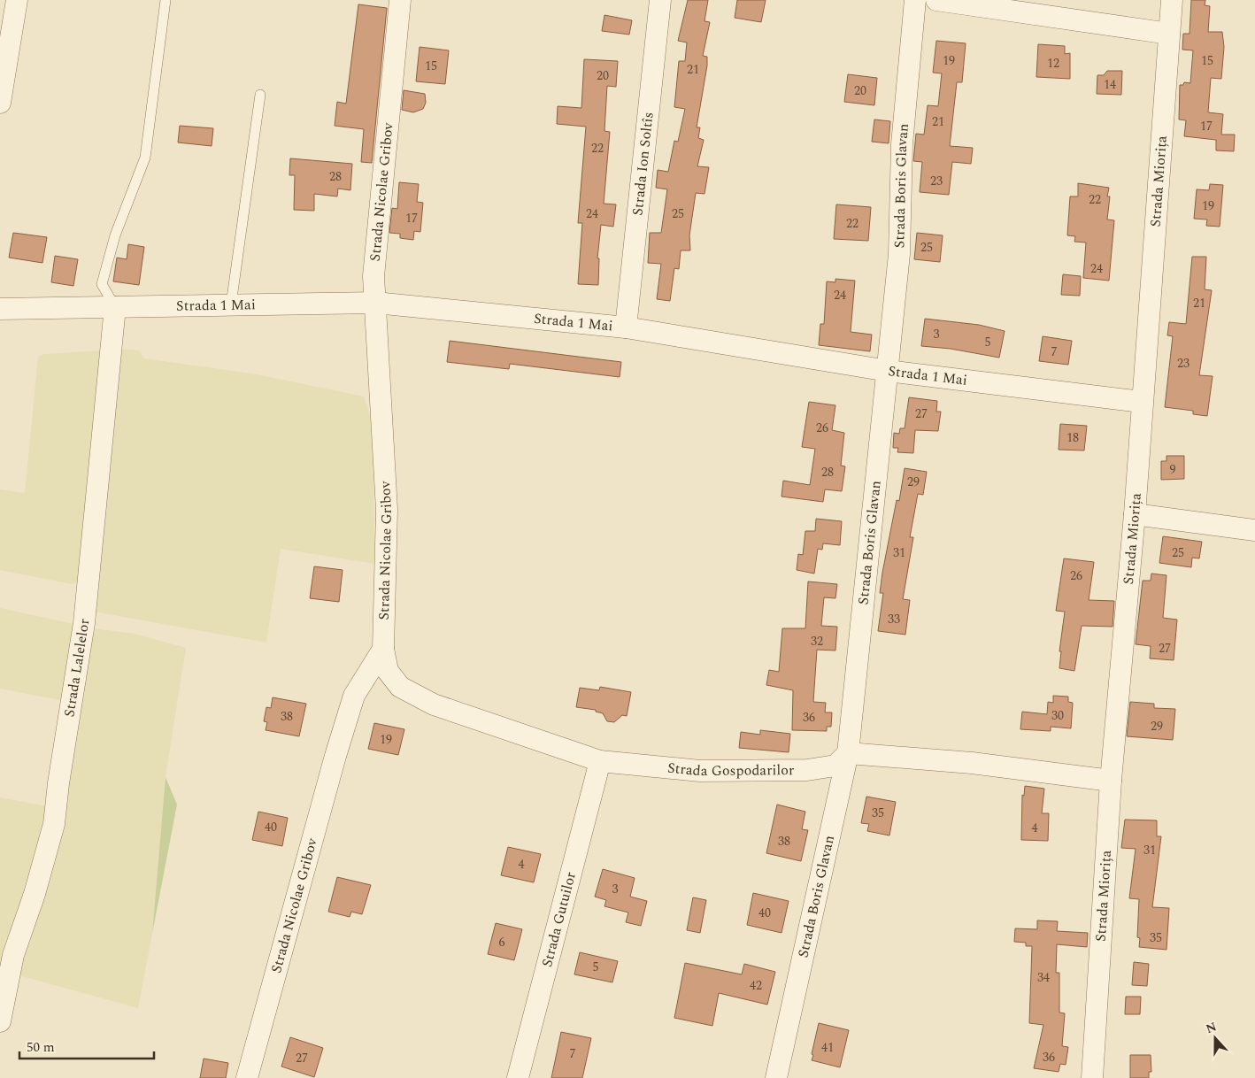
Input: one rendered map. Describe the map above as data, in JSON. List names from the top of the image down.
{
  "streets": {
    "street": [
      "Strada Ion Soltîs",
      "Strada Miorița",
      "Strada Boris Glavan",
      "Strada Nicolae Gribov",
      "Strada 1 Mai",
      "Strada Lalelelor",
      "Strada Gospodarilor",
      "Strada Gutuilor"
    ]
  },
  "crossings": [
    ["Strada Ion Soltîs", "Strada 1 Mai"],
    ["Strada Miorița", "Strada 1 Mai"],
    ["Strada Boris Glavan", "Strada 1 Mai"],
    ["Strada Boris Glavan", "Strada Gospodarilor"],
    ["Strada Nicolae Gribov", "Strada 1 Mai"],
    ["Strada Nicolae Gribov", "Strada Gospodarilor"],
    ["Strada 1 Mai", "Strada Lalelelor"],
    ["Strada Gospodarilor", "Strada Gutuilor"]
  ],
  "house_numbers": [
    "19",
    "15",
    "12",
    "15",
    "21",
    "20",
    "14",
    "20",
    "21",
    "17",
    "22",
    "28",
    "23",
    "22",
    "19",
    "24",
    "25",
    "17",
    "22",
    "25",
    "24",
    "24",
    "21",
    "3",
    "5",
    "7",
    "23",
    "27",
    "26",
    "18",
    "9",
    "28",
    "29",
    "31",
    "25",
    "26",
    "33",
    "32",
    "27",
    "30",
    "38",
    "36",
    "29",
    "19",
    "35",
    "40",
    "4",
    "38",
    "31",
    "4",
    "3",
    "40",
    "35",
    "6",
    "5",
    "34",
    "42",
    "41",
    "7",
    "36",
    "27"
  ],
  "scale_bar": "50 m",
  "north": "top"
}
